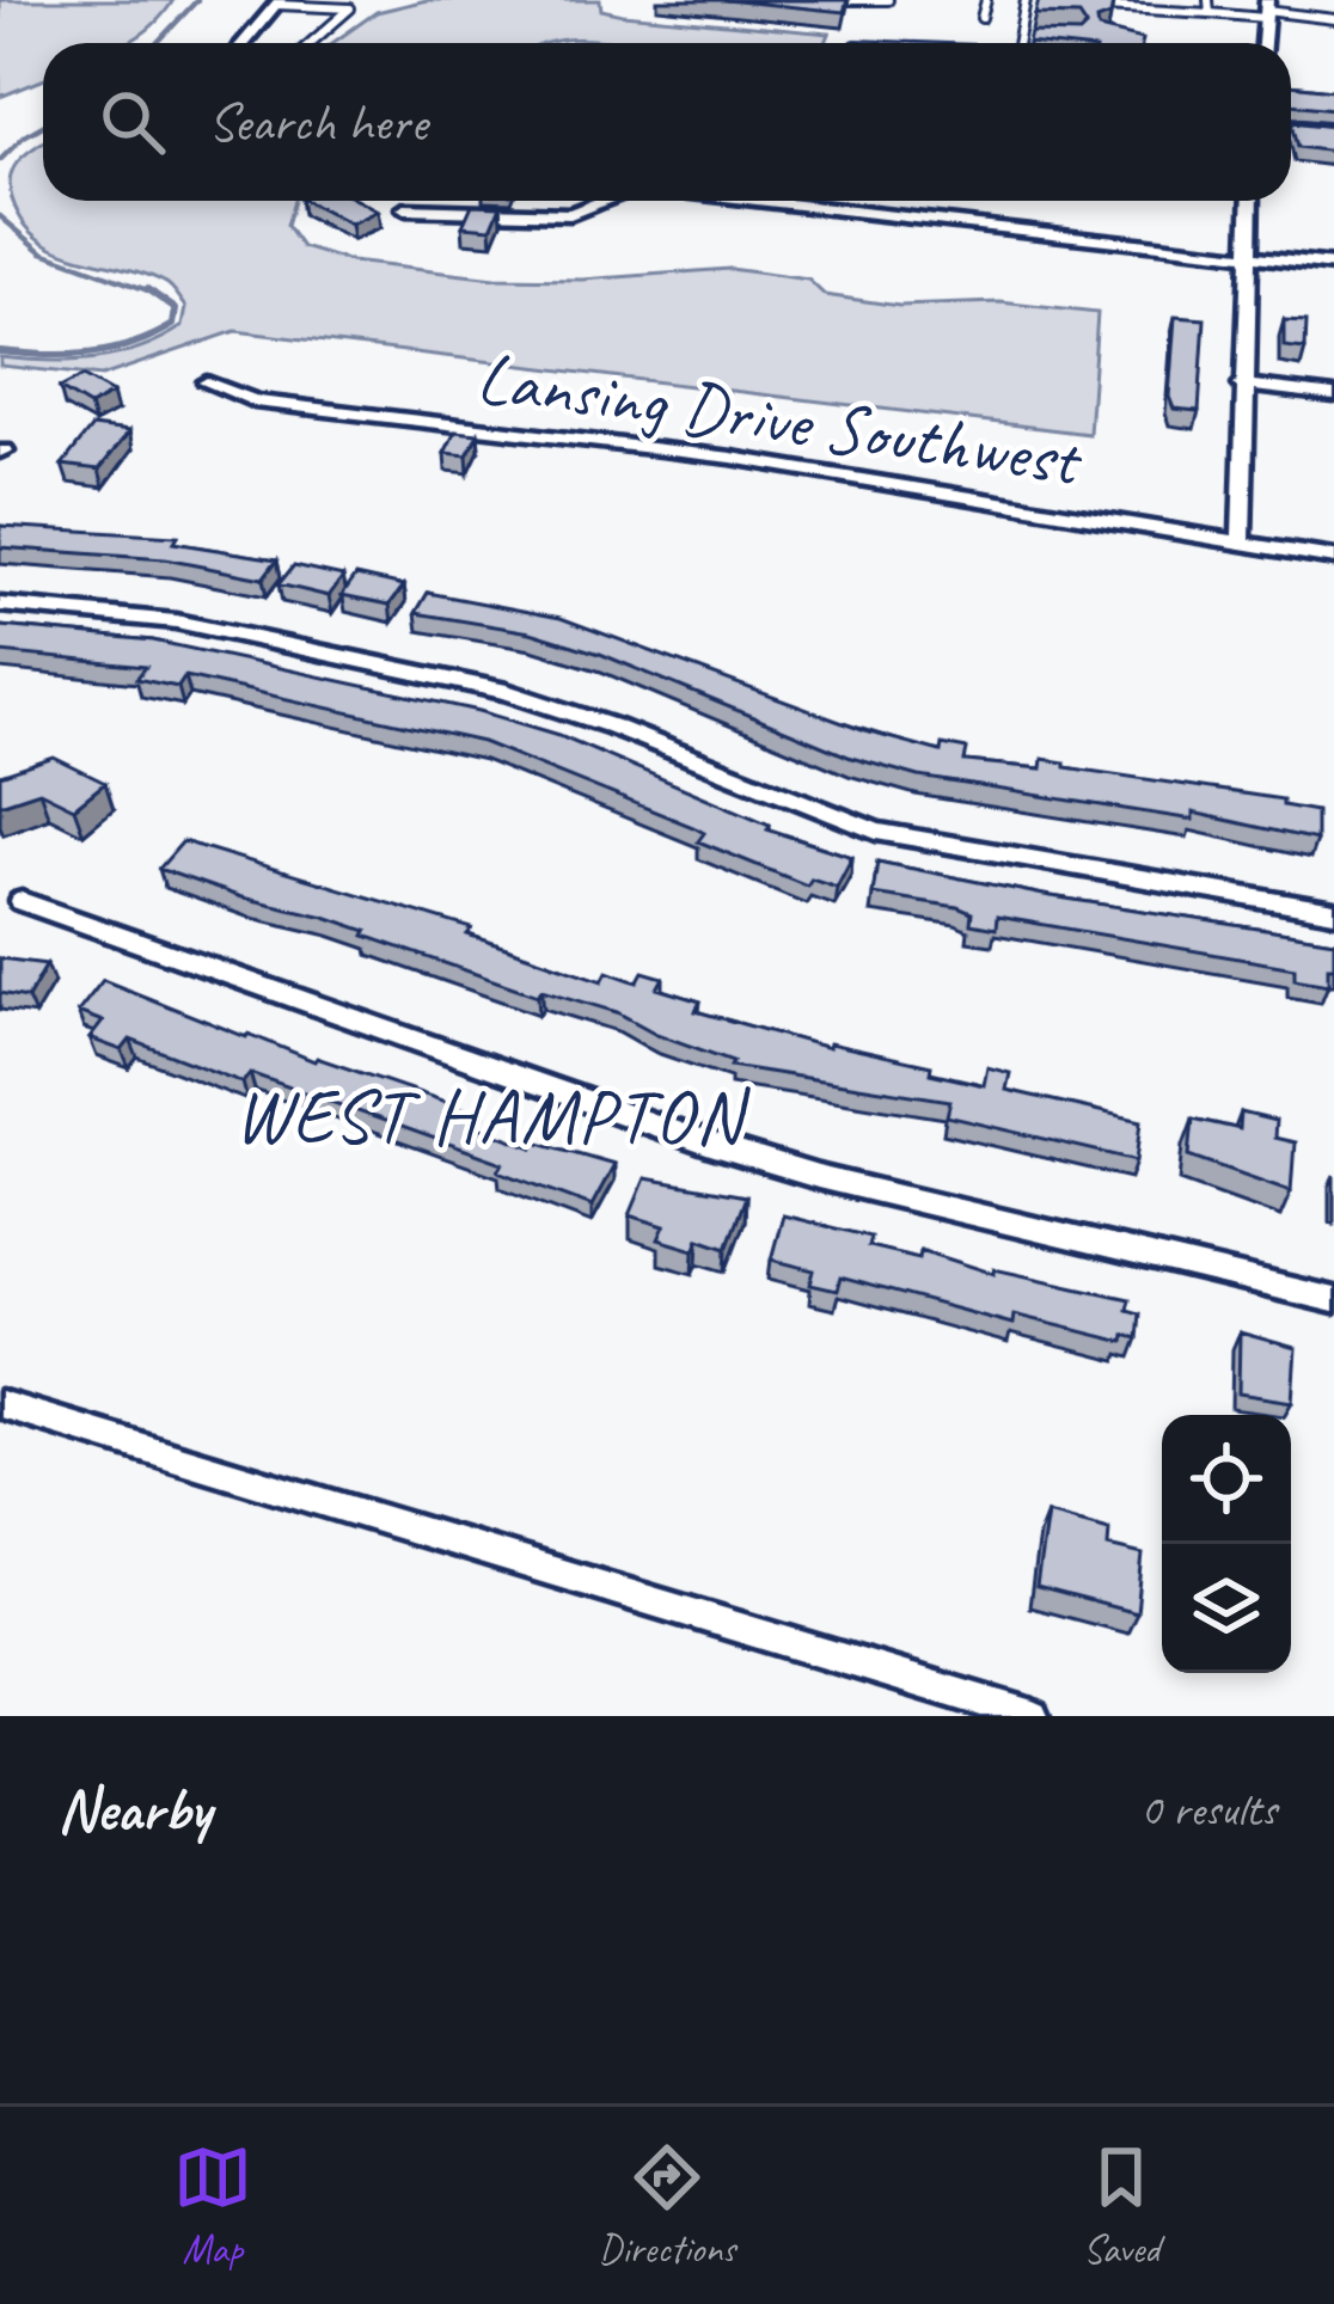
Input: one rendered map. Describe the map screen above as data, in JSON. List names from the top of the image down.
{
  "streets": {
    "street": ["Lansing Drive Southwest"]
  },
  "districts": ["WEST HAMPTON"],
  "page": {
    "search": "Search here",
    "heading": ["Nearby", "0 results"],
    "nav": ["Map", "Directions", "Saved"]
  }
}
